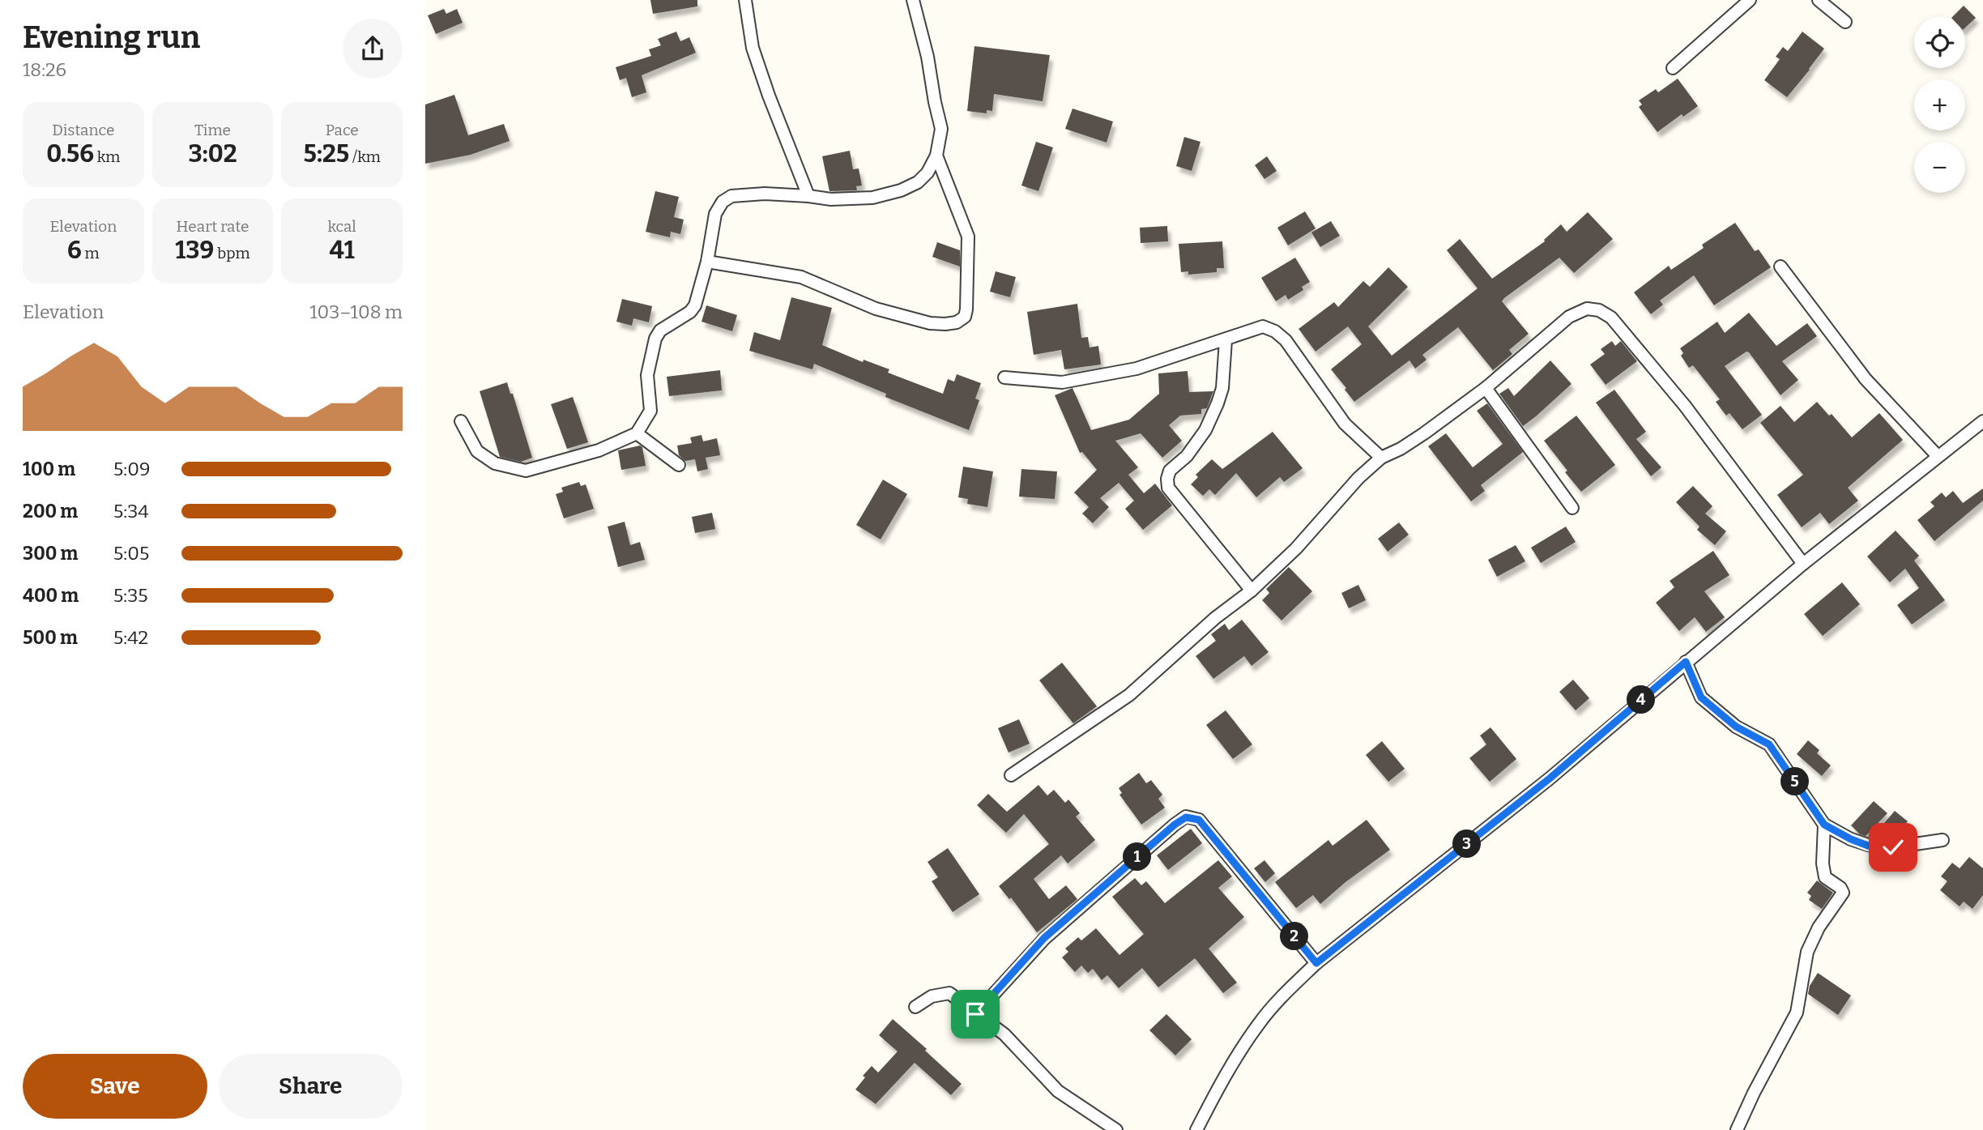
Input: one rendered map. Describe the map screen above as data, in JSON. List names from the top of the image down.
{
  "page": {
    "heading": ["Evening run", "18:26"],
    "map_buttons": ["+", "−"],
    "stats": [
      ["Distance", "0.56 km"],
      ["Time", "3:02"],
      ["Pace", "5:25 /km"],
      ["Elevation", "6 m"],
      ["Heart rate", "139 bpm"],
      ["kcal", "41"]
    ],
    "chart": ["Elevation", "103–108 m"],
    "list": [
      {
        "name": "100 m",
        "note": "5:09"
      },
      {
        "name": "200 m",
        "note": "5:34"
      },
      {
        "name": "300 m",
        "note": "5:05"
      },
      {
        "name": "400 m",
        "note": "5:35"
      },
      {
        "name": "500 m",
        "note": "5:42"
      }
    ],
    "pins": [
      "4",
      "5",
      "3",
      "1",
      "2"
    ],
    "buttons": ["Save", "Share"]
  }
}
